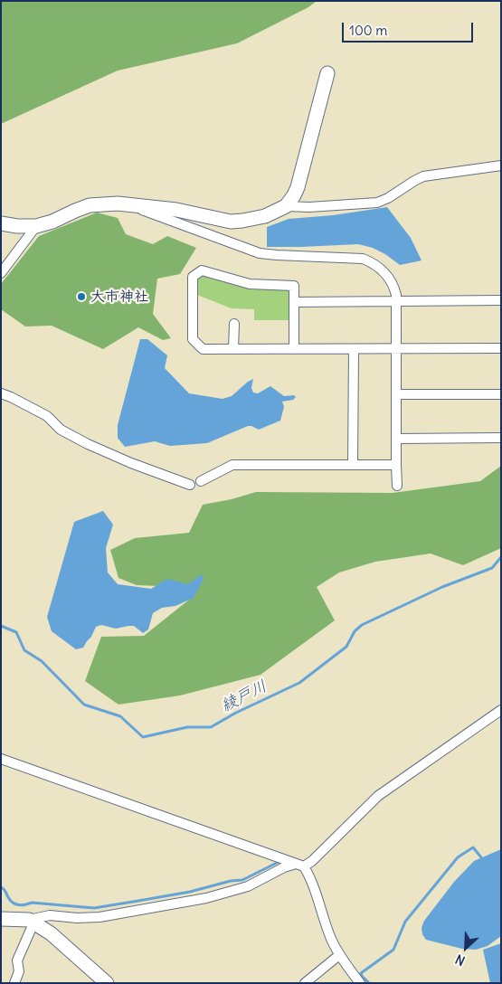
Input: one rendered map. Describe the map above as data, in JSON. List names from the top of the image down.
{
  "water": ["綾戸川"],
  "places": ["大市神社"],
  "scale_bar": "100 m",
  "north": "bottom left"
}
